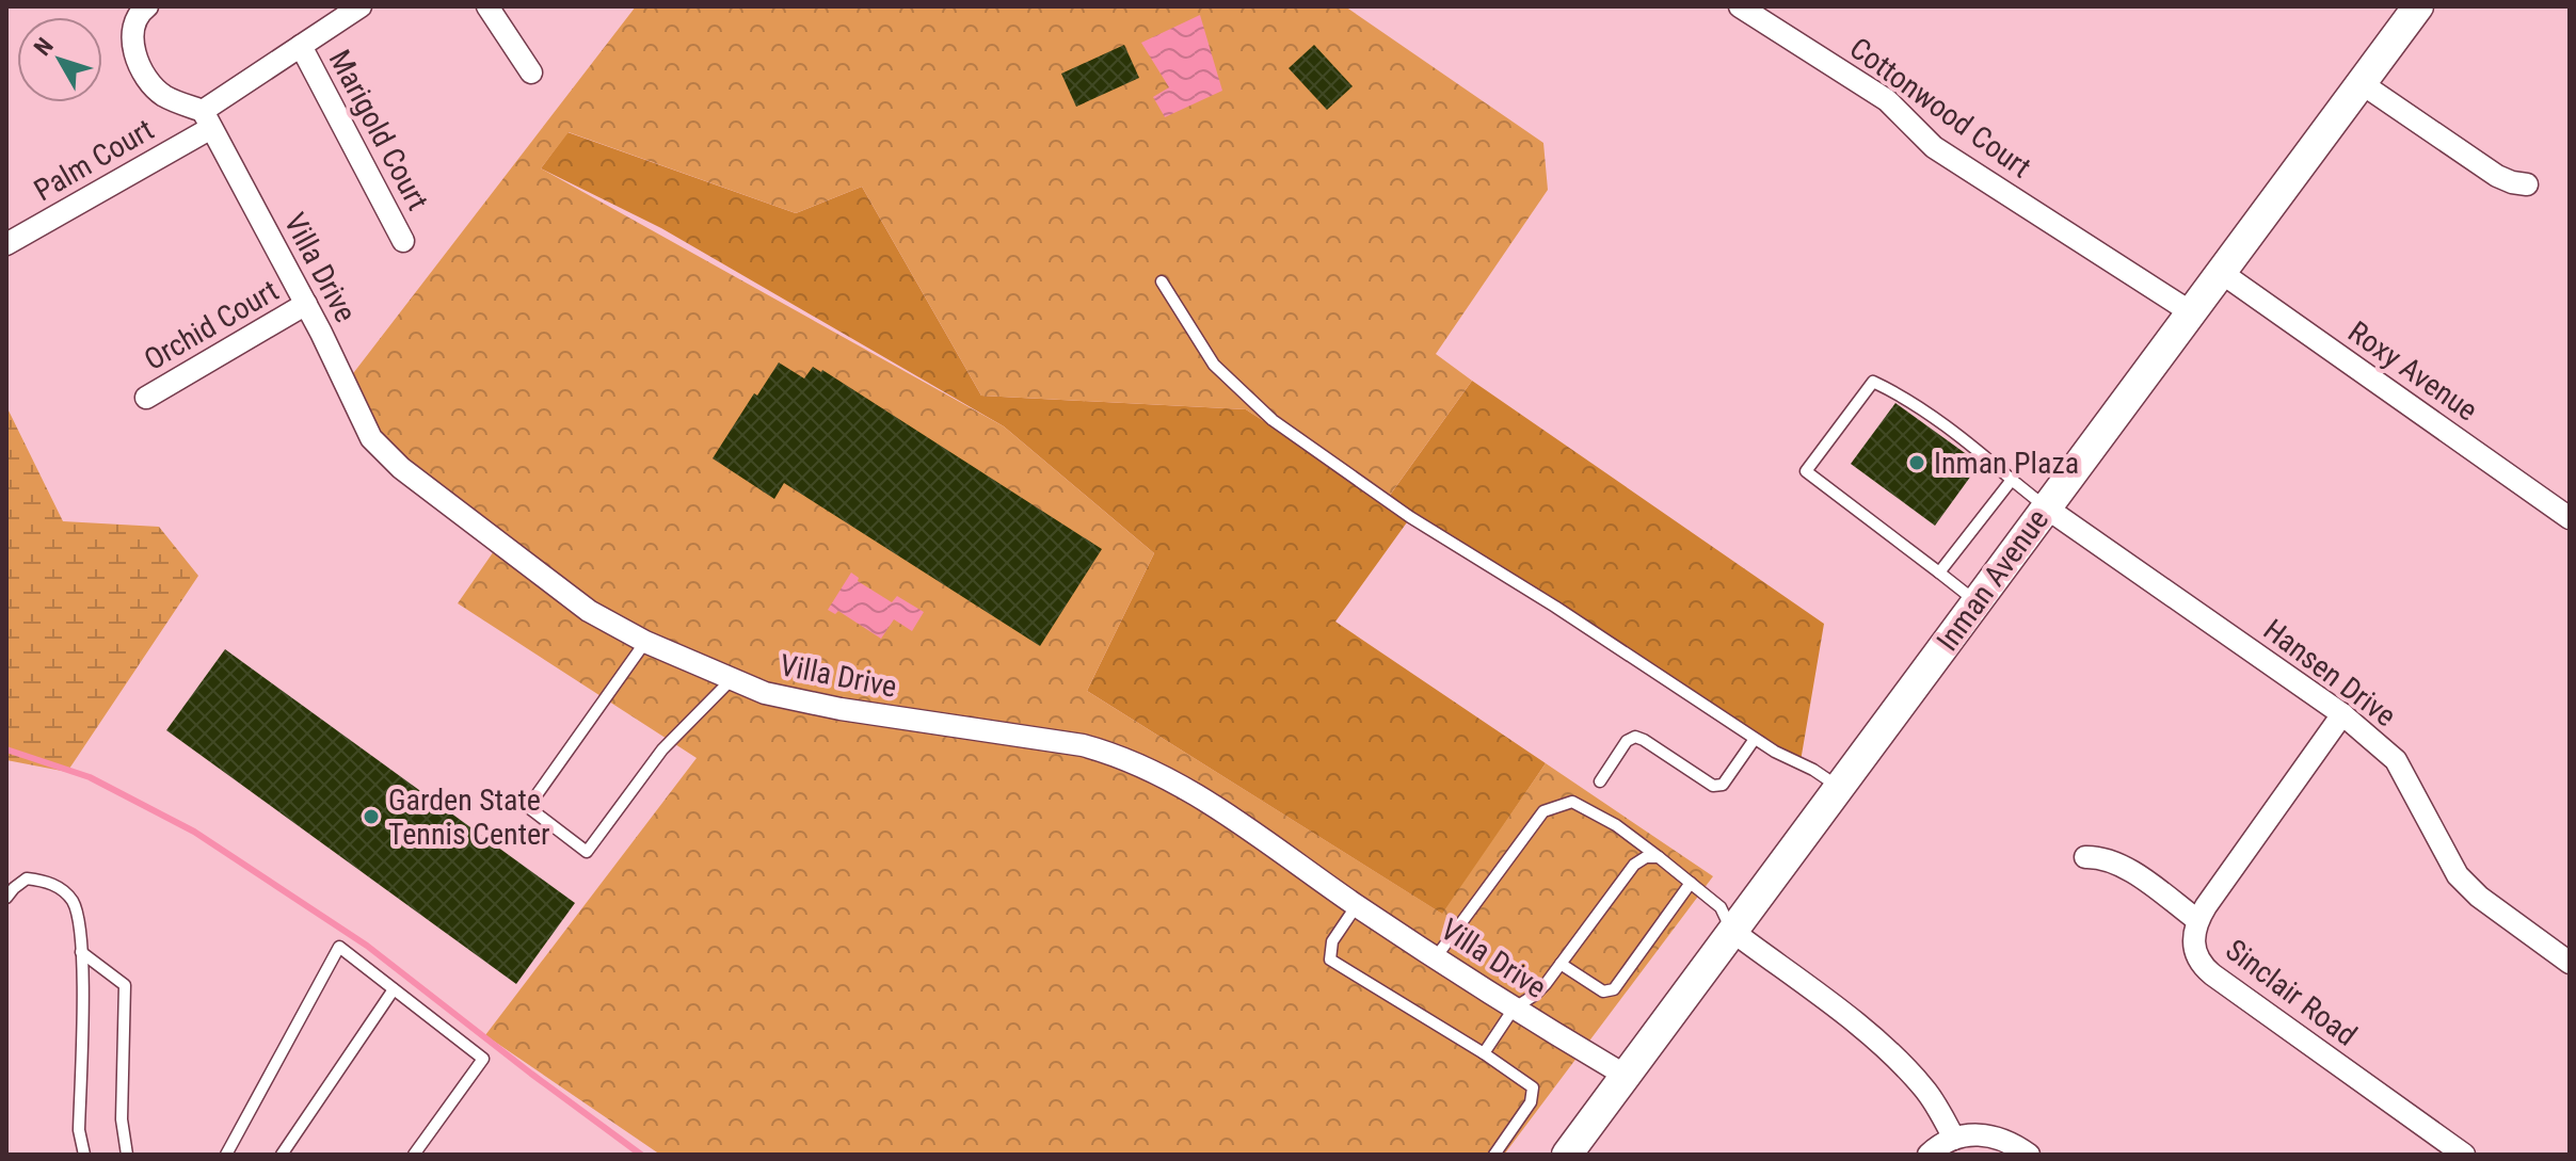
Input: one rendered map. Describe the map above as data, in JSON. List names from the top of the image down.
{
  "streets": {
    "main road": ["Inman Avenue"],
    "street": [
      "Cottonwood Court",
      "Marigold Court",
      "Palm Court",
      "Villa Drive",
      "Orchid Court",
      "Roxy Avenue",
      "Hansen Drive",
      "Sinclair Road"
    ]
  },
  "crossings": [
    ["Cottonwood Court", "Inman Avenue"],
    ["Marigold Court", "Palm Court"],
    ["Palm Court", "Villa Drive"],
    ["Villa Drive", "Orchid Court"],
    ["Villa Drive", "Inman Avenue"],
    ["Roxy Avenue", "Inman Avenue"],
    ["Inman Avenue", "Hansen Drive"],
    ["Hansen Drive", "Sinclair Road"]
  ],
  "places": ["Inman Plaza", "Garden State Tennis Center"],
  "north": "top left"
}
